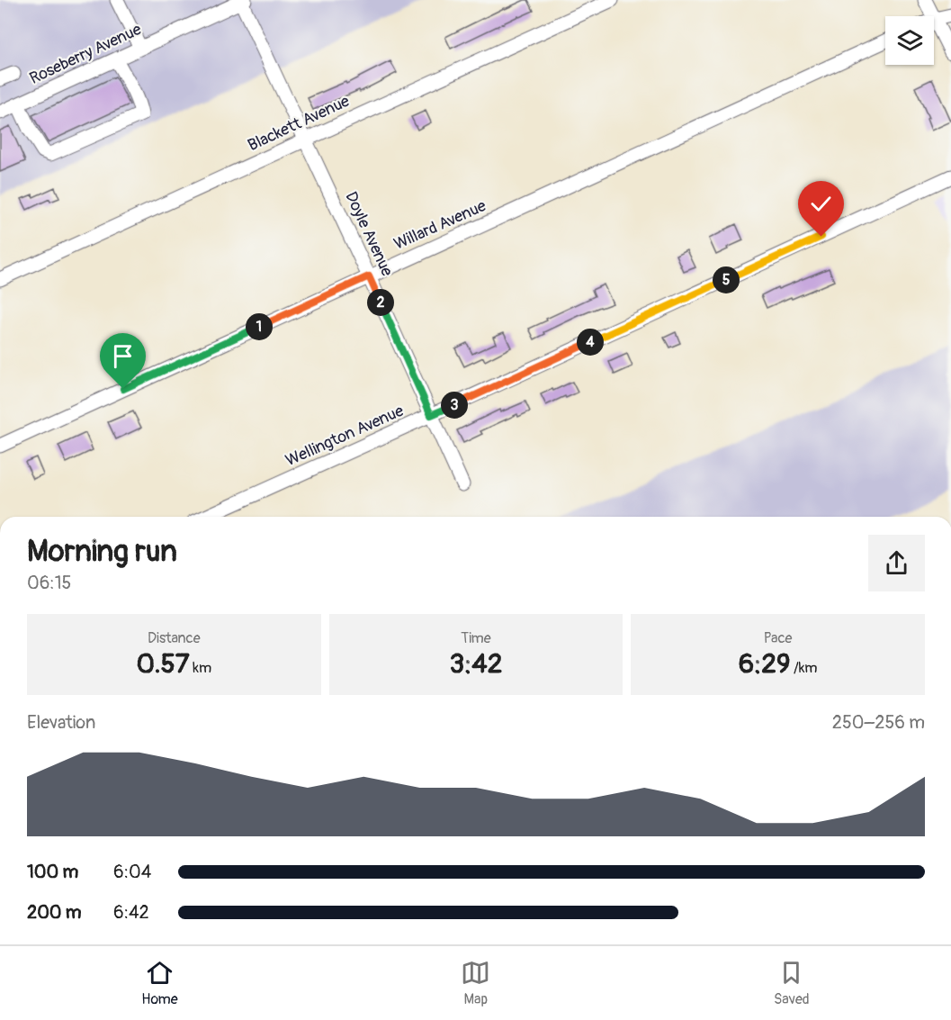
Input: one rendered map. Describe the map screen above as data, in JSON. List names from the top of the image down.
{
  "streets": {
    "street": [
      "Roseberry Avenue",
      "Blackett Avenue",
      "Willard Avenue",
      "Doyle Avenue",
      "Wellington Avenue"
    ]
  },
  "crossings": [
    ["Roseberry Avenue", "Doyle Avenue"],
    ["Blackett Avenue", "Doyle Avenue"],
    ["Willard Avenue", "Doyle Avenue"],
    ["Doyle Avenue", "Wellington Avenue"]
  ],
  "page": {
    "pins": [
      "5",
      "2",
      "1",
      "4",
      "3"
    ],
    "heading": ["Morning run", "06:15"],
    "stats": [
      ["Distance", "0.57 km"],
      ["Time", "3:42"],
      ["Pace", "6:29 /km"]
    ],
    "chart": ["Elevation", "250–256 m"],
    "list": [
      {
        "name": "100 m",
        "note": "6:04"
      },
      {
        "name": "200 m",
        "note": "6:42"
      }
    ],
    "tabs": ["Home", "Map", "Saved"]
  }
}
